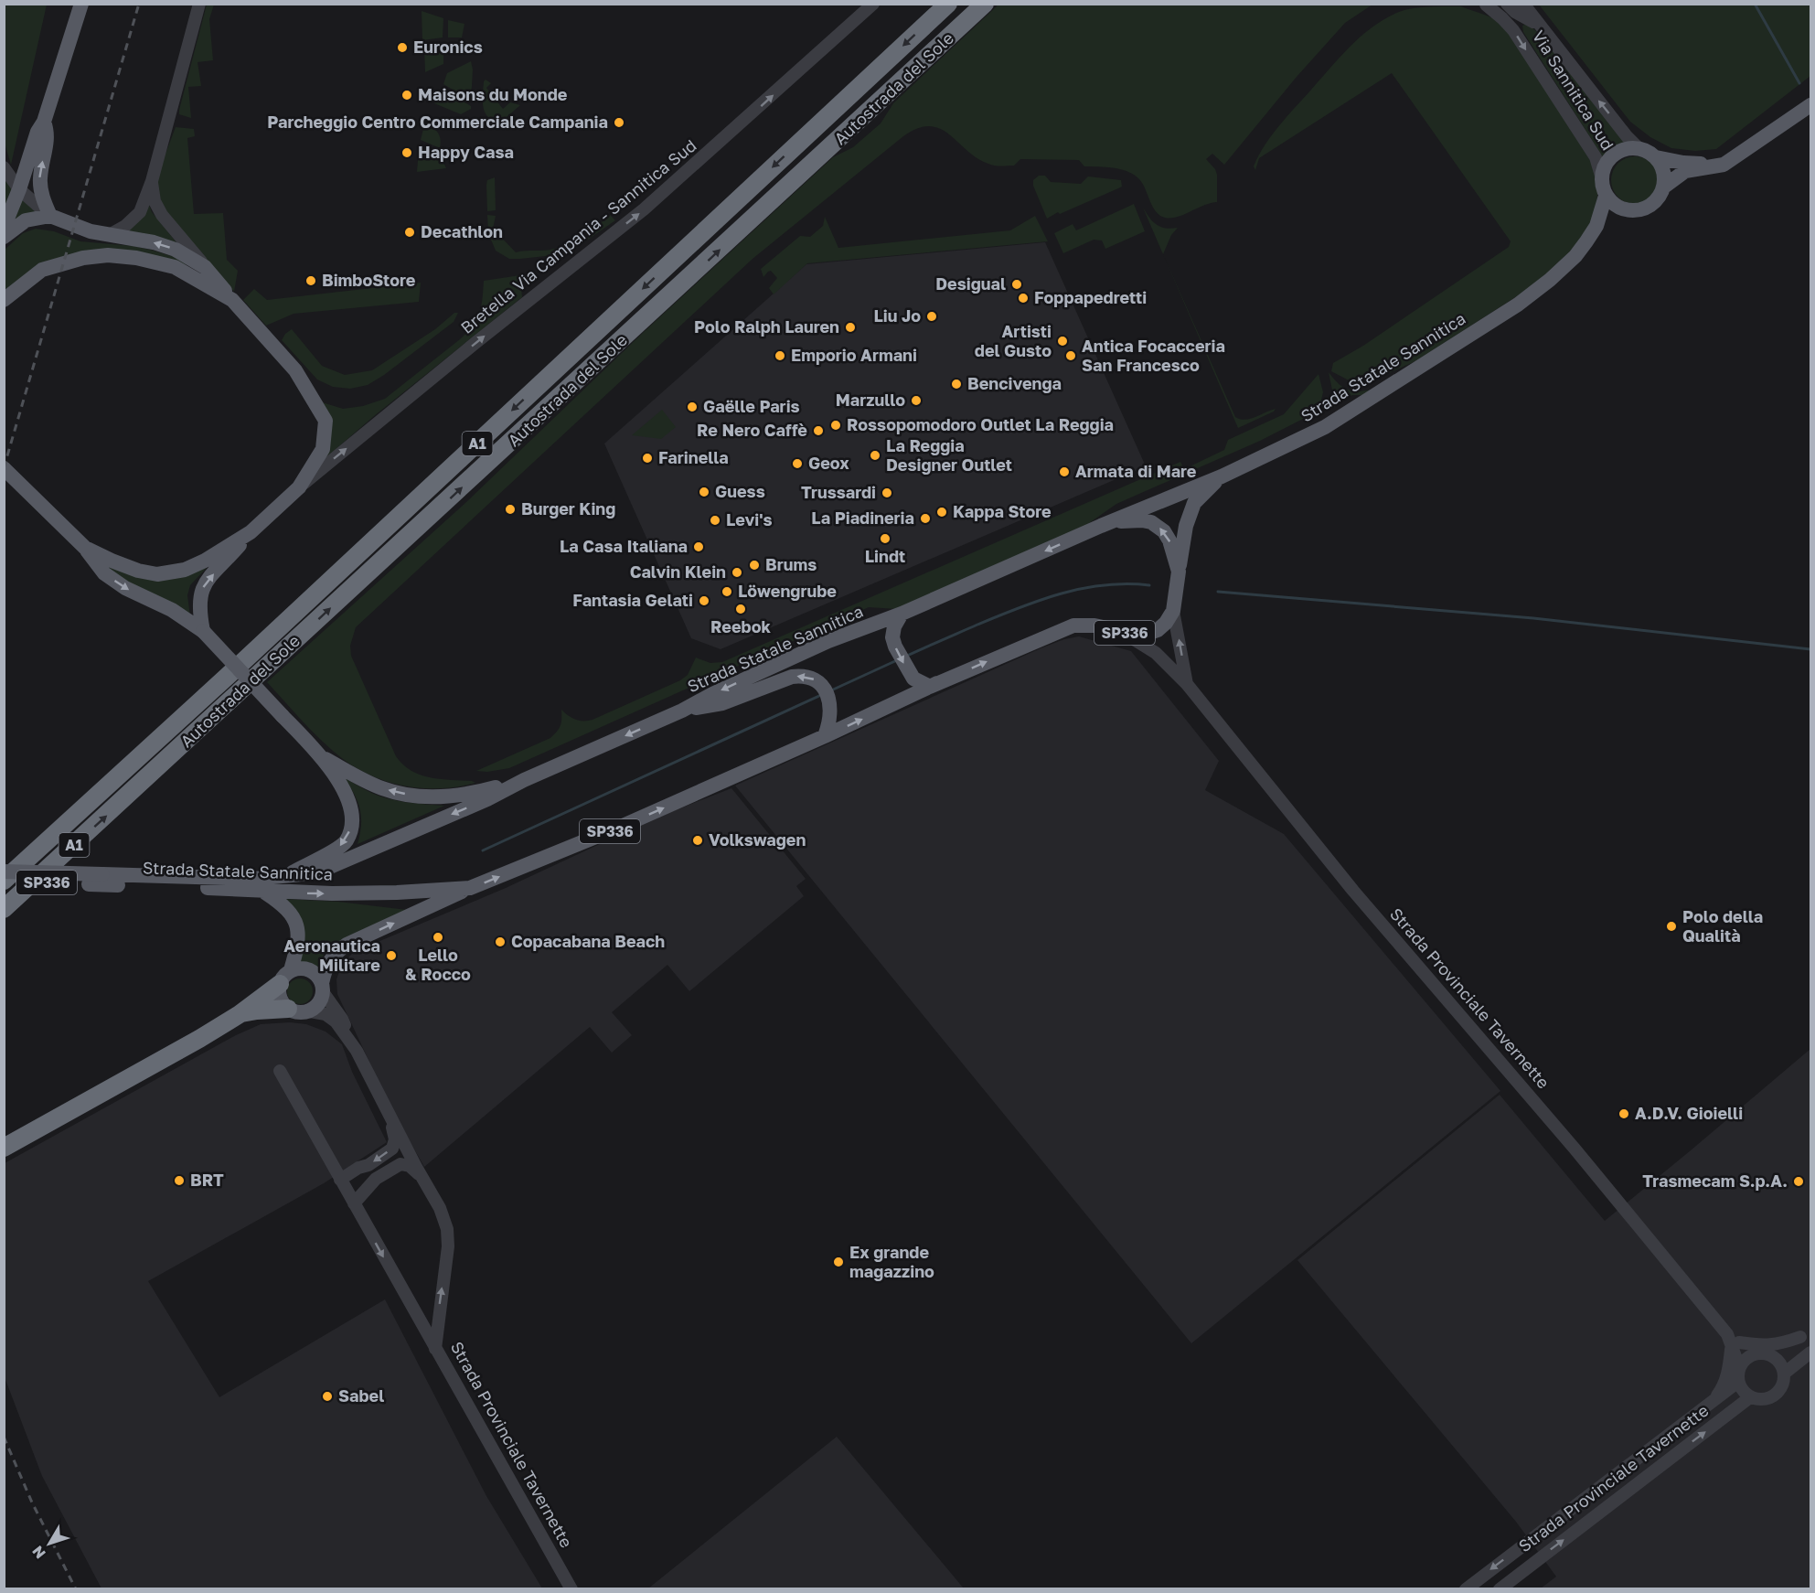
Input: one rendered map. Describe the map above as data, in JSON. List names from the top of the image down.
{
  "streets": {
    "highway": ["Autostrada del Sole", "A1"],
    "main road": ["Via Sannitica Sud", "Strada Statale Sannitica", "SP336"],
    "street": ["Bretella Via Campania - Sannitica Sud", "Strada Provinciale Tavernette"]
  },
  "crossings": [
    ["Autostrada del Sole", "Strada Statale Sannitica"],
    ["Via Sannitica Sud", "Strada Statale Sannitica"],
    ["Strada Statale Sannitica", "Strada Provinciale Tavernette"]
  ],
  "one_way": ["Bretella Via Campania - Sannitica Sud"],
  "places": [
    "Euronics",
    "Maisons du Monde",
    "Parcheggio Centro Commerciale Campania",
    "Happy Casa",
    "Decathlon",
    "BimboStore",
    "Desigual",
    "Foppapedretti",
    "Liu Jo",
    "Polo Ralph Lauren",
    "Artisti del Gusto",
    "Emporio Armani",
    "Antica Focacceria San Francesco",
    "Bencivenga",
    "Marzullo",
    "Gaëlle Paris",
    "Rossopomodoro Outlet La Reggia",
    "Re Nero Caffè",
    "La Reggia Designer Outlet",
    "Farinella",
    "Geox",
    "Armata di Mare",
    "Guess",
    "Trussardi",
    "Burger King",
    "Kappa Store",
    "La Piadineria",
    "Levi's",
    "Lindt",
    "La Casa Italiana",
    "Brums",
    "Calvin Klein",
    "Löwengrube",
    "Fantasia Gelati",
    "Reebok",
    "Volkswagen",
    "Polo della Qualità",
    "Lello & Rocco",
    "Copacabana Beach",
    "Aeronautica Militare",
    "A.D.V. Gioielli",
    "BRT",
    "Trasmecam S.p.A.",
    "Ex grande magazzino",
    "Sabel"
  ],
  "north": "bottom left"
}
